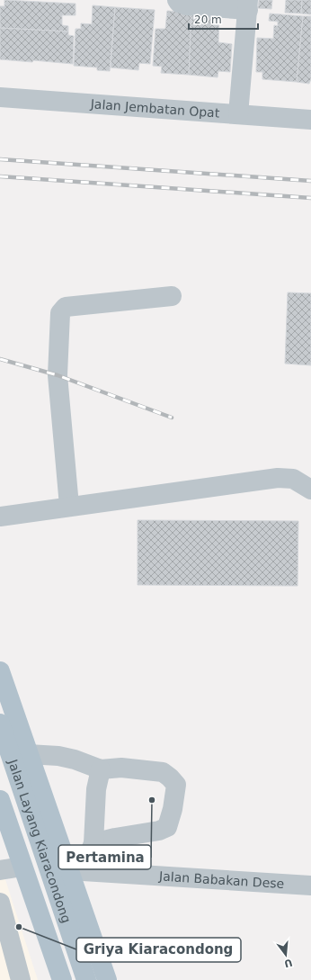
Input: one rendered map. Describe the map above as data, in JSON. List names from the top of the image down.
{
  "streets": {
    "main road": ["Jalan Layang Kiaracondong"],
    "street": ["Jalan Jembatan Opat", "Jalan Babakan Dese"]
  },
  "places": ["Pertamina", "Griya Kiaracondong"],
  "scale_bar": "20 m",
  "north": "bottom"
}
